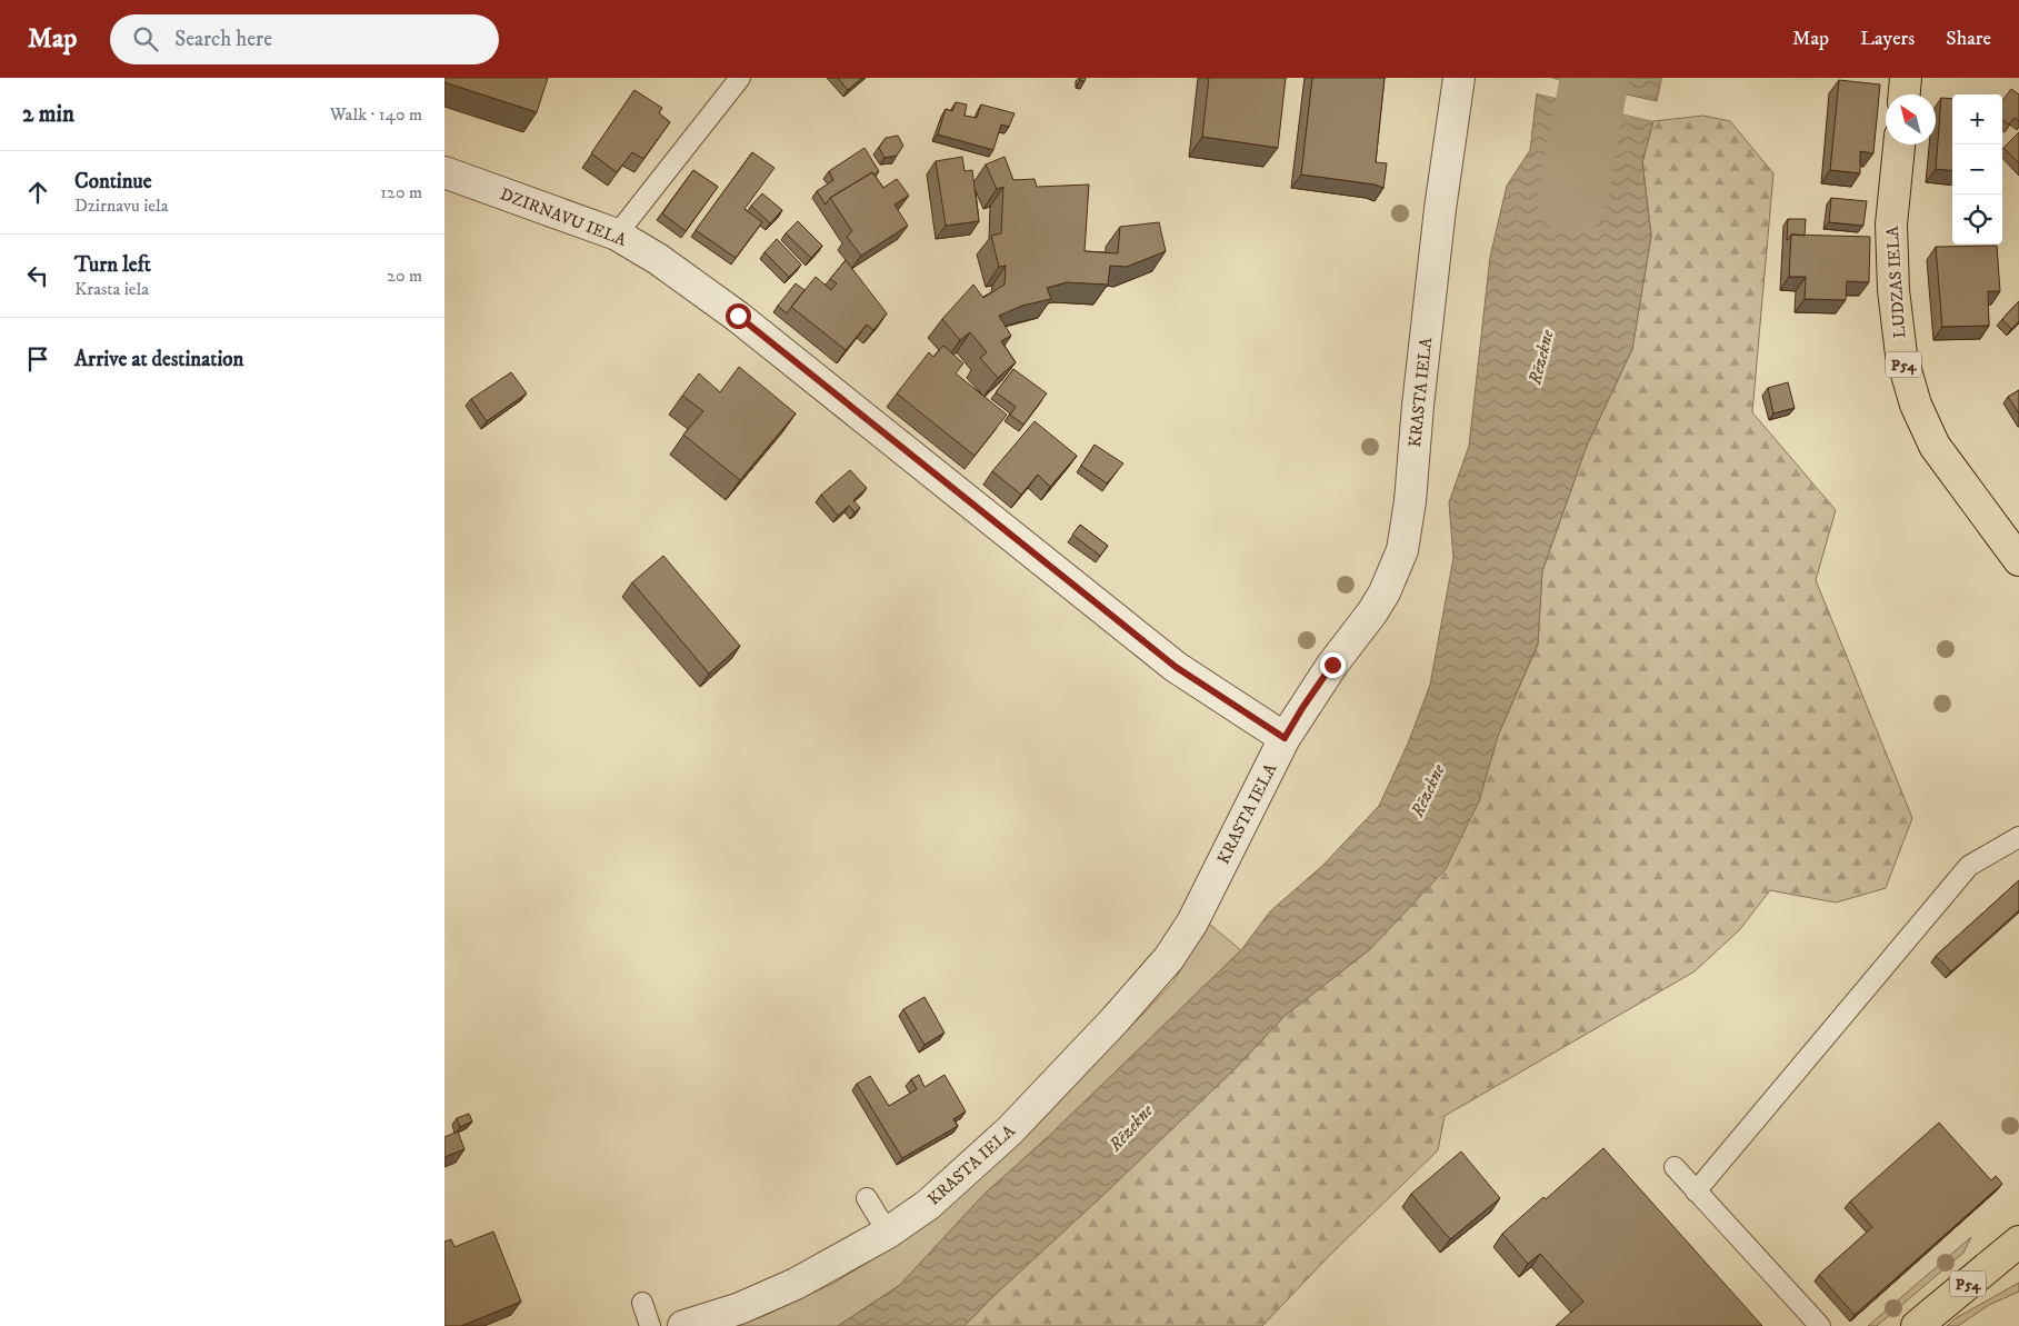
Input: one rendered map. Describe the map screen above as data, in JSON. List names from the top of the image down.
{
  "streets": {
    "main road": ["LUDZAS IELA", "P54"],
    "street": ["DZIRNAVU IELA", "KRASTA IELA"]
  },
  "crossings": [
    ["DZIRNAVU IELA", "KRASTA IELA"]
  ],
  "water": ["Rēzekne"],
  "north": "top left",
  "page": {
    "header": "Map",
    "search": "Search here",
    "nav": ["Map", "Layers", "Share"],
    "heading": ["2 min", "Walk · 140 m"],
    "map_buttons": ["+", "−"],
    "list": [
      ["Continue", "Dzirnavu iela", "120 m"],
      ["Turn left", "Krasta iela", "20 m"],
      "Arrive at destination"
    ]
  }
}
